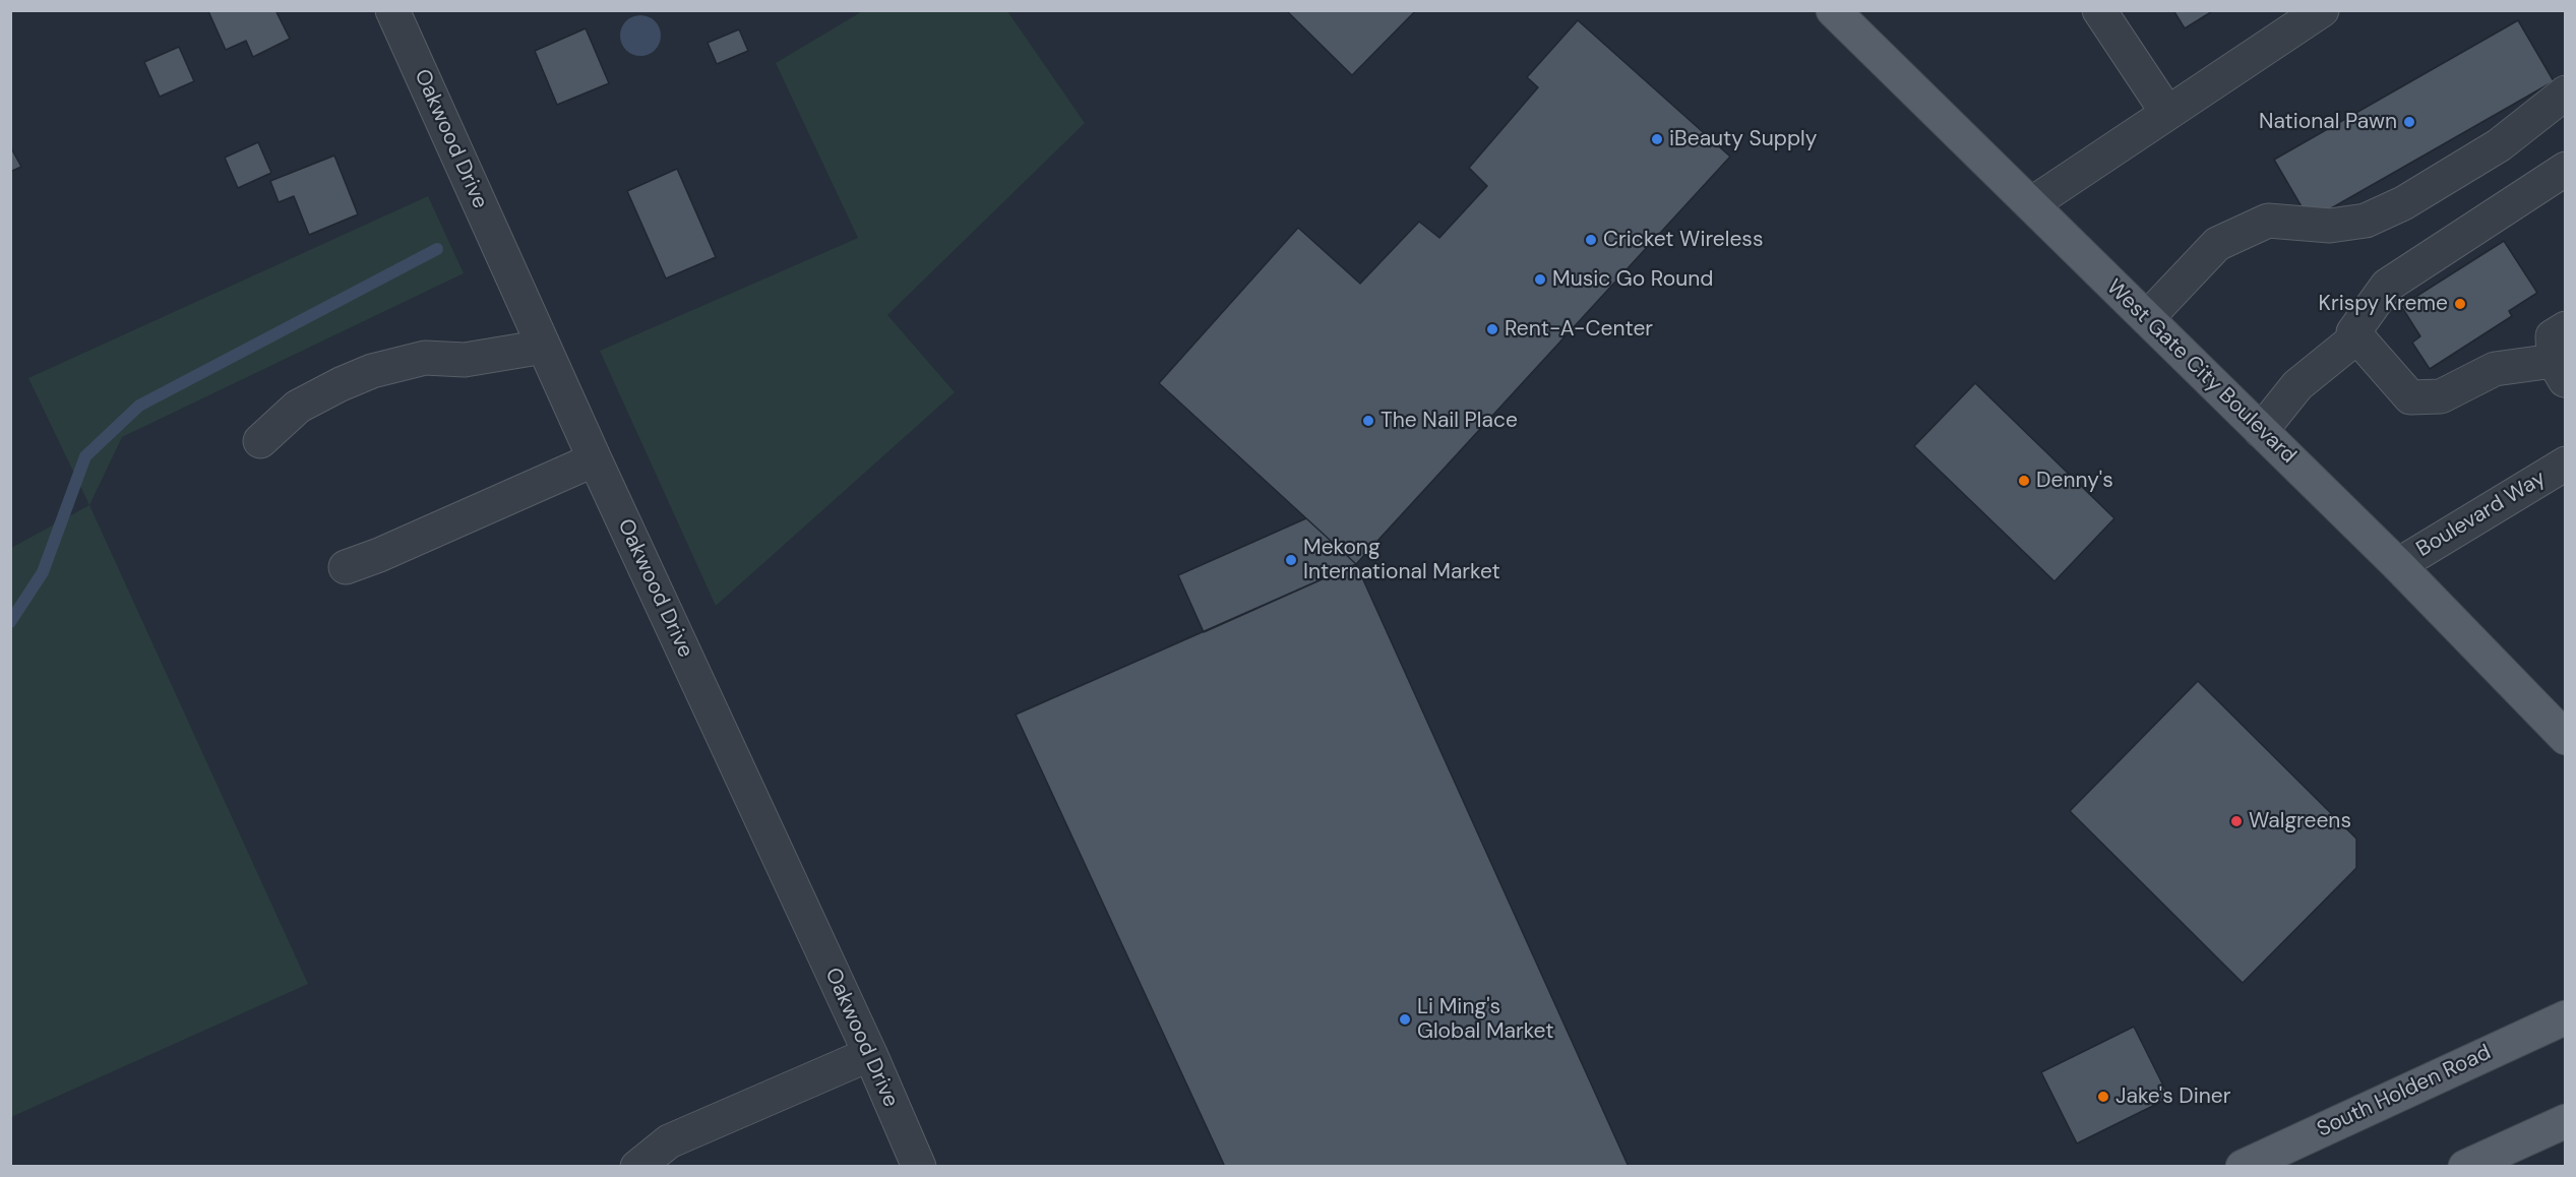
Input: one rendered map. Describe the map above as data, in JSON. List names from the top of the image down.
{
  "streets": {
    "main road": ["West Gate City Boulevard", "South Holden Road"],
    "street": ["Oakwood Drive", "Boulevard Way"]
  },
  "crossings": [
    ["West Gate City Boulevard", "Boulevard Way"]
  ],
  "places": [
    "National Pawn",
    "iBeauty Supply",
    "Cricket Wireless",
    "Music Go Round",
    "Krispy Kreme",
    "Rent-A-Center",
    "The Nail Place",
    "Denny's",
    "Mekong International Market",
    "Walgreens",
    "Li Ming's Global Market",
    "Jake's Diner"
  ]
}
